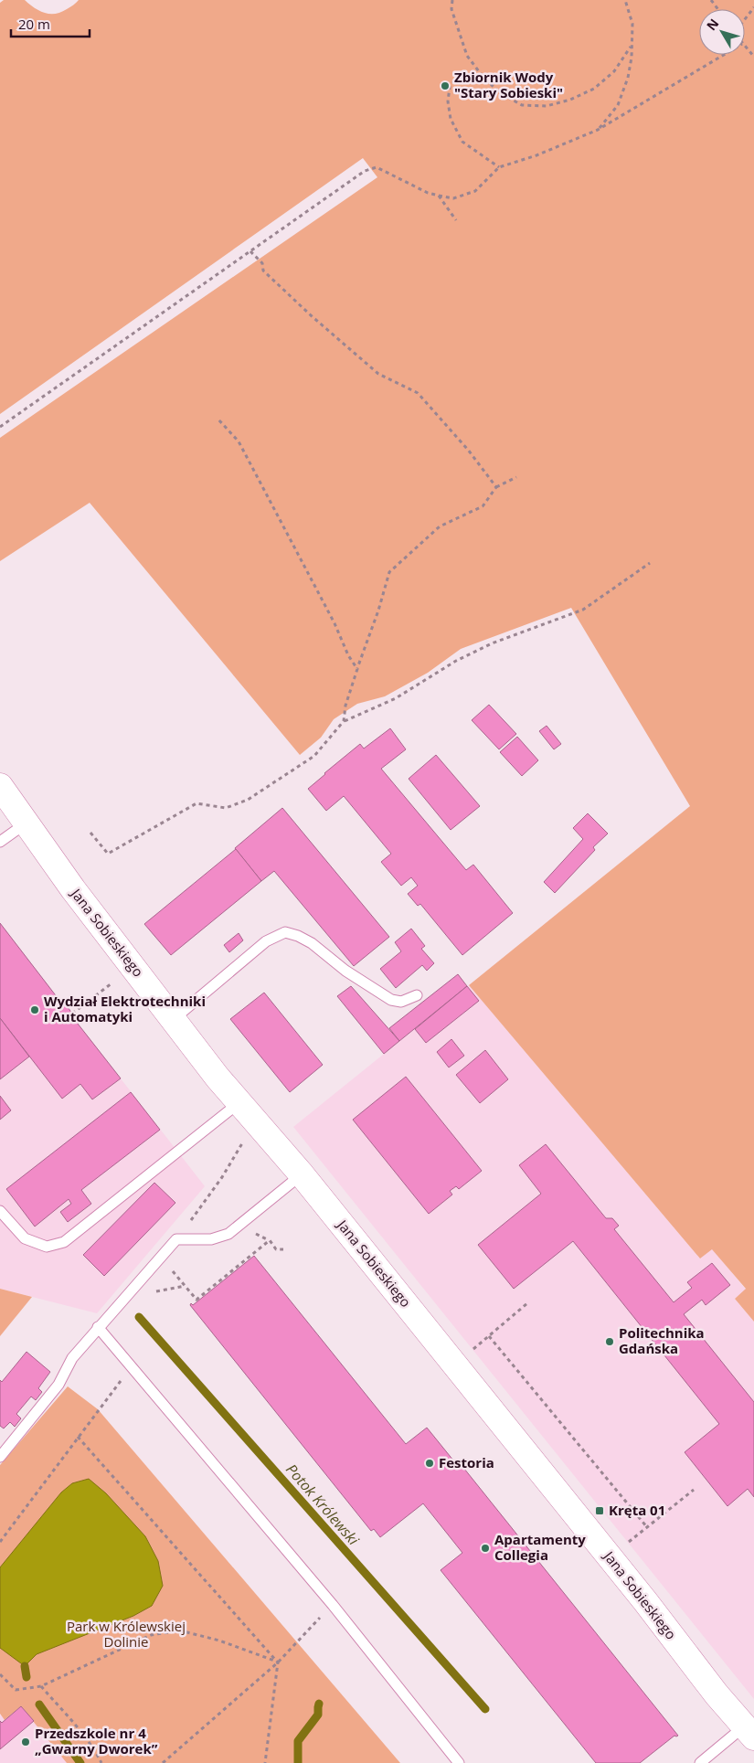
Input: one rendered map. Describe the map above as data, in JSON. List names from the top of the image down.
{
  "streets": {
    "main road": ["Jana Sobieskiego"]
  },
  "water": ["Potok Królewski"],
  "parks": ["Park w Królewskiej Dolinie"],
  "places": {
    "other": [
      "Zbiornik Wody \"Stary Sobieski\"",
      "Wydział Elektrotechniki i Automatyki",
      "Politechnika Gdańska",
      "Festoria",
      "Apartamenty Collegia",
      "Przedszkole nr 4 „Gwarny Dworek”"
    ],
    "transit": ["Kręta 01"]
  },
  "scale_bar": "20 m",
  "north": "top left"
}
